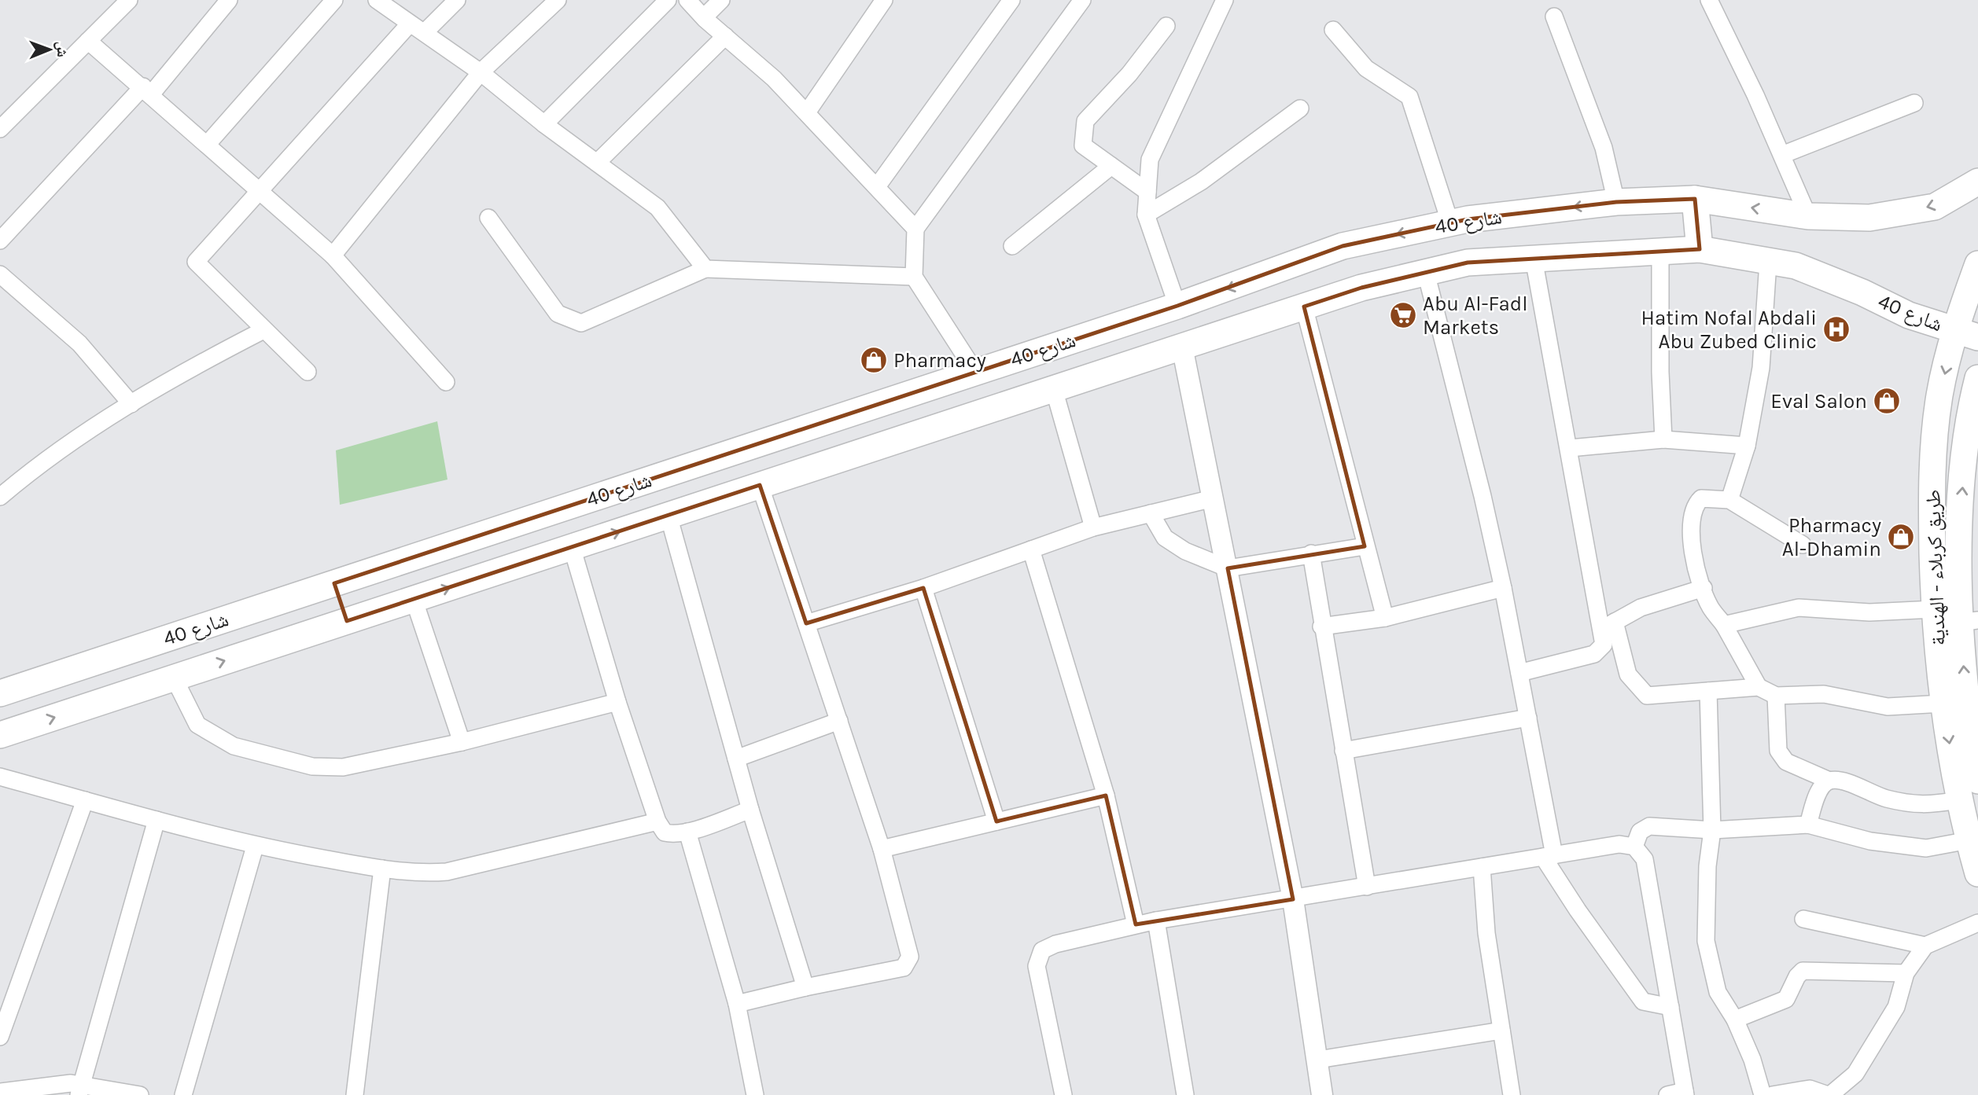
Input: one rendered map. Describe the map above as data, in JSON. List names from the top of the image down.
{
  "streets": {
    "main road": ["شارع 40", "طريق كربلاء - الهندية"]
  },
  "crossings": [
    ["شارع 40", "طريق كربلاء - الهندية"]
  ],
  "places": {
    "supermarket": ["Abu Al-Fadl Markets"],
    "hospital": ["Hatim Nofal Abdali Abu Zubed Clinic"],
    "shop": ["Pharmacy", "Eval Salon", "Pharmacy Al-Dhamin"]
  },
  "north": "right"
}
